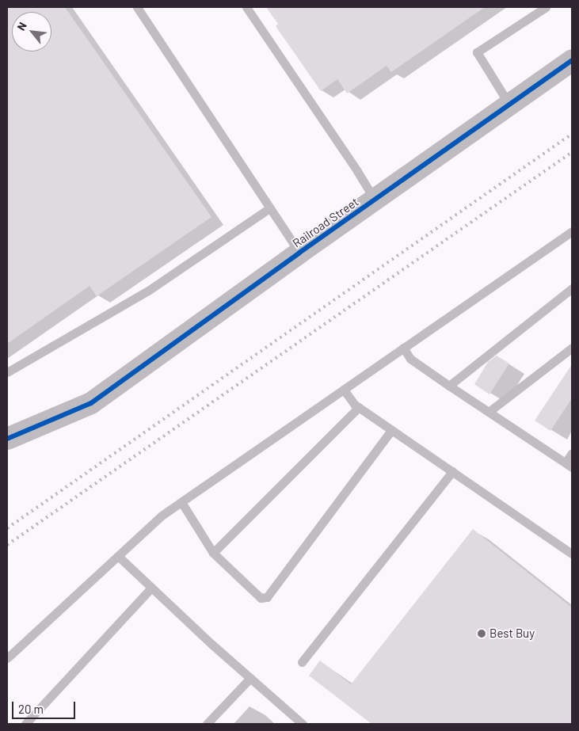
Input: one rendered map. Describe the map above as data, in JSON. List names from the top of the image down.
{
  "streets": {
    "street": ["Railroad Street"]
  },
  "places": ["Best Buy"],
  "scale_bar": "20 m",
  "north": "top left"
}
